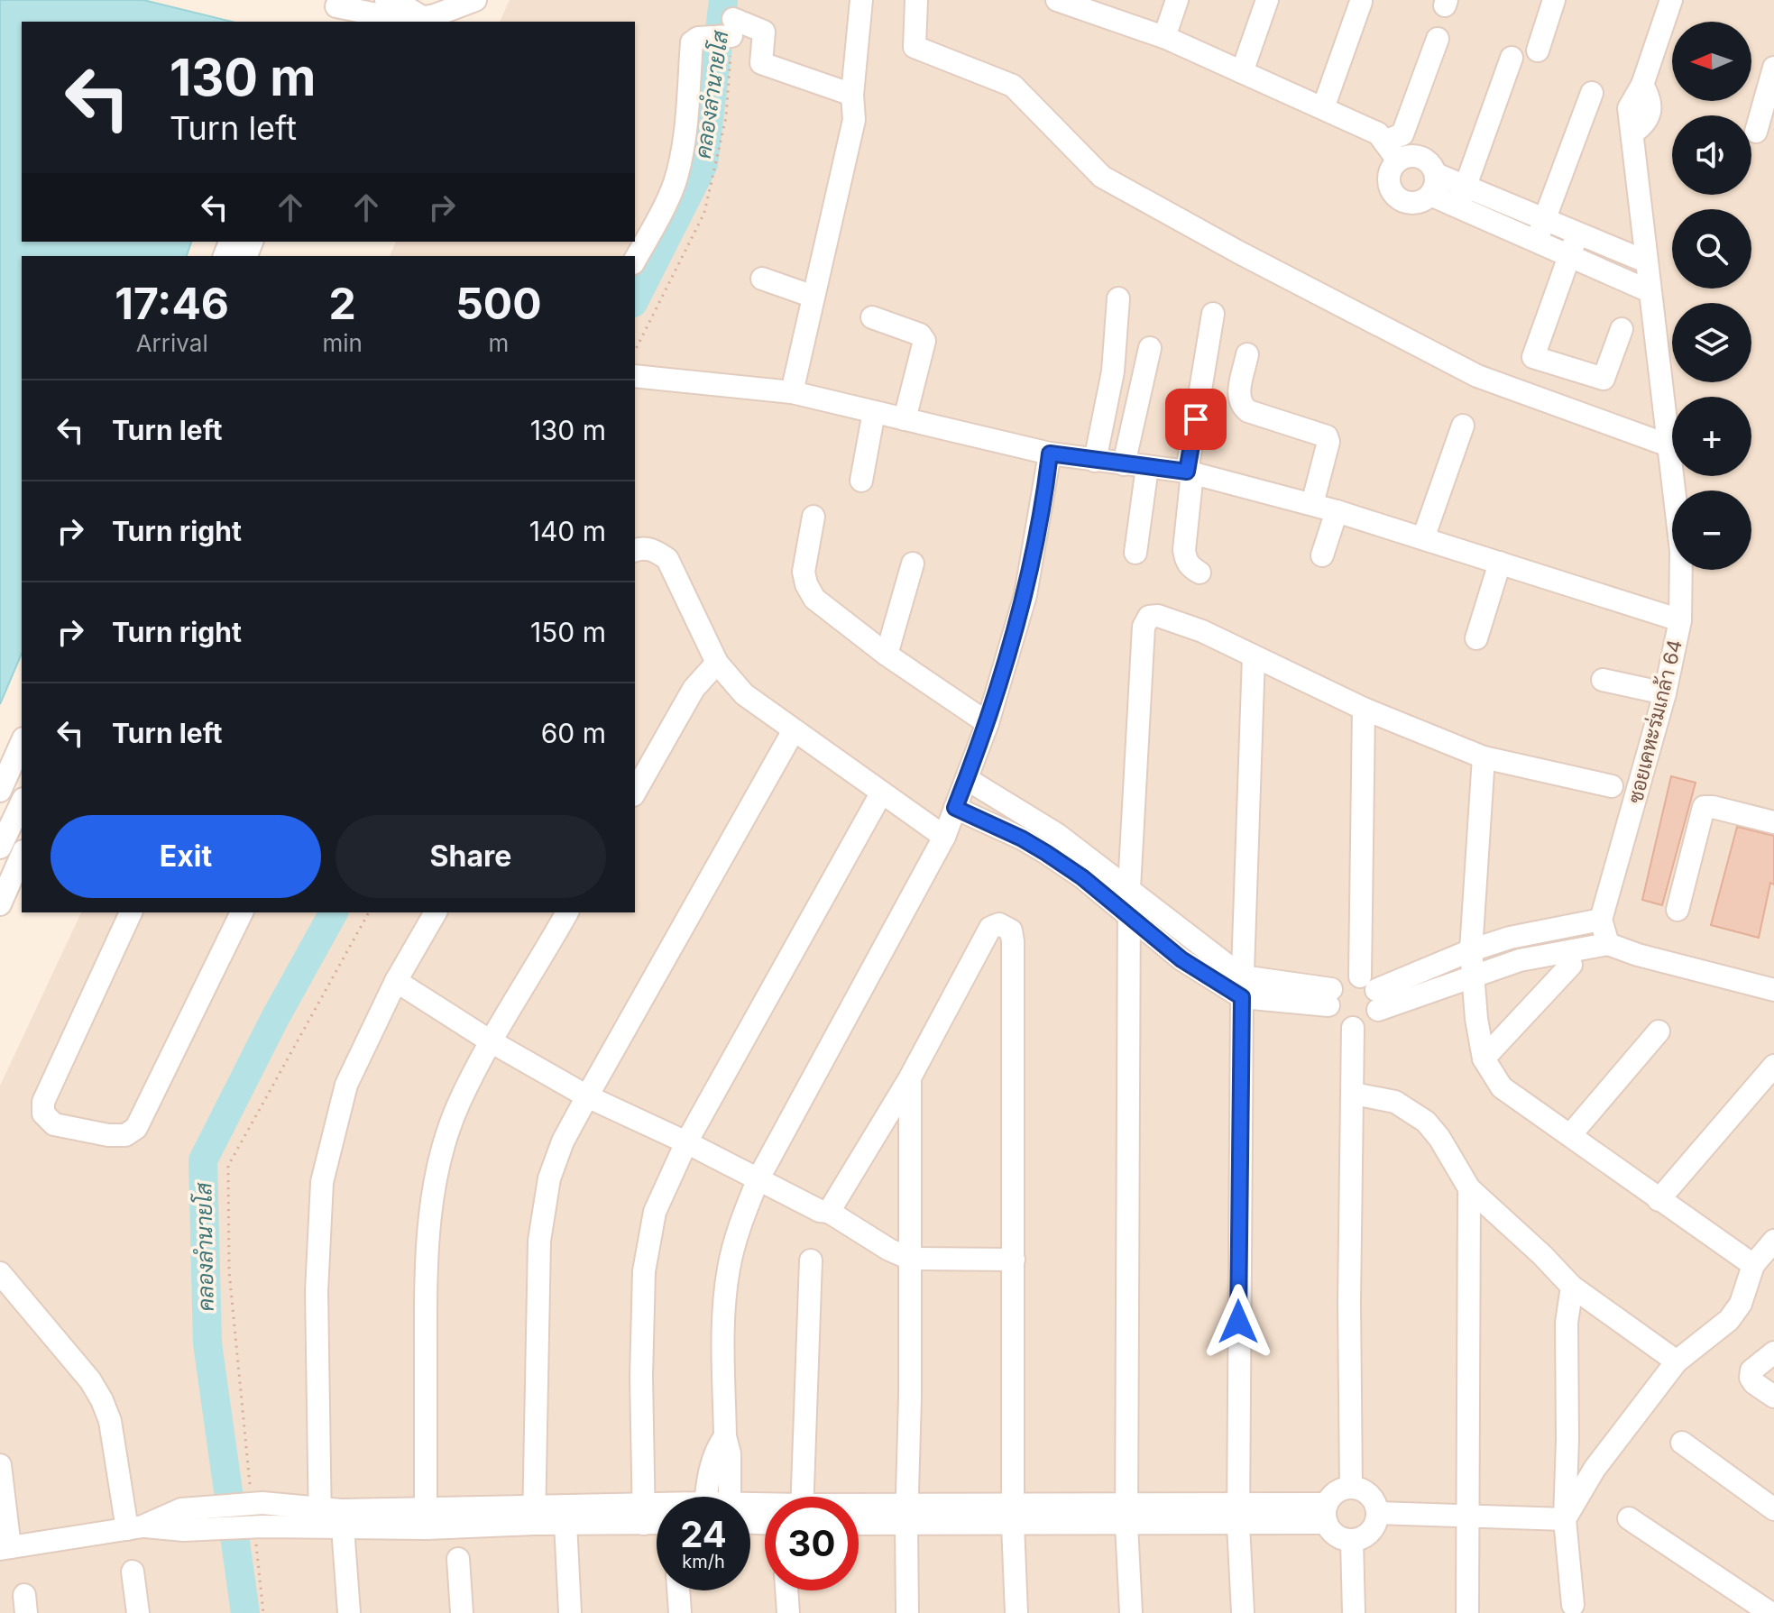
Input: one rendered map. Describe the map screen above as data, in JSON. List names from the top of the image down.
{
  "streets": {
    "street": ["ซอยเคหะร่มเกล้า 64"]
  },
  "water": ["คลองลำนายโส"],
  "north": "left",
  "page": {
    "map_buttons": ["+", "−"],
    "turn": ["130 m", "Turn left"],
    "eta": [
      "17:46",
      "Arrival",
      "2",
      "min",
      "500",
      "m"
    ],
    "list": [
      {
        "name": "Turn left",
        "value": "130 m"
      },
      {
        "name": "Turn right",
        "value": "140 m"
      },
      {
        "name": "Turn right",
        "value": "150 m"
      },
      {
        "name": "Turn left",
        "value": "60 m"
      }
    ],
    "buttons": ["Exit", "Share"],
    "speed": "24 km/h",
    "limit": "30"
  }
}
